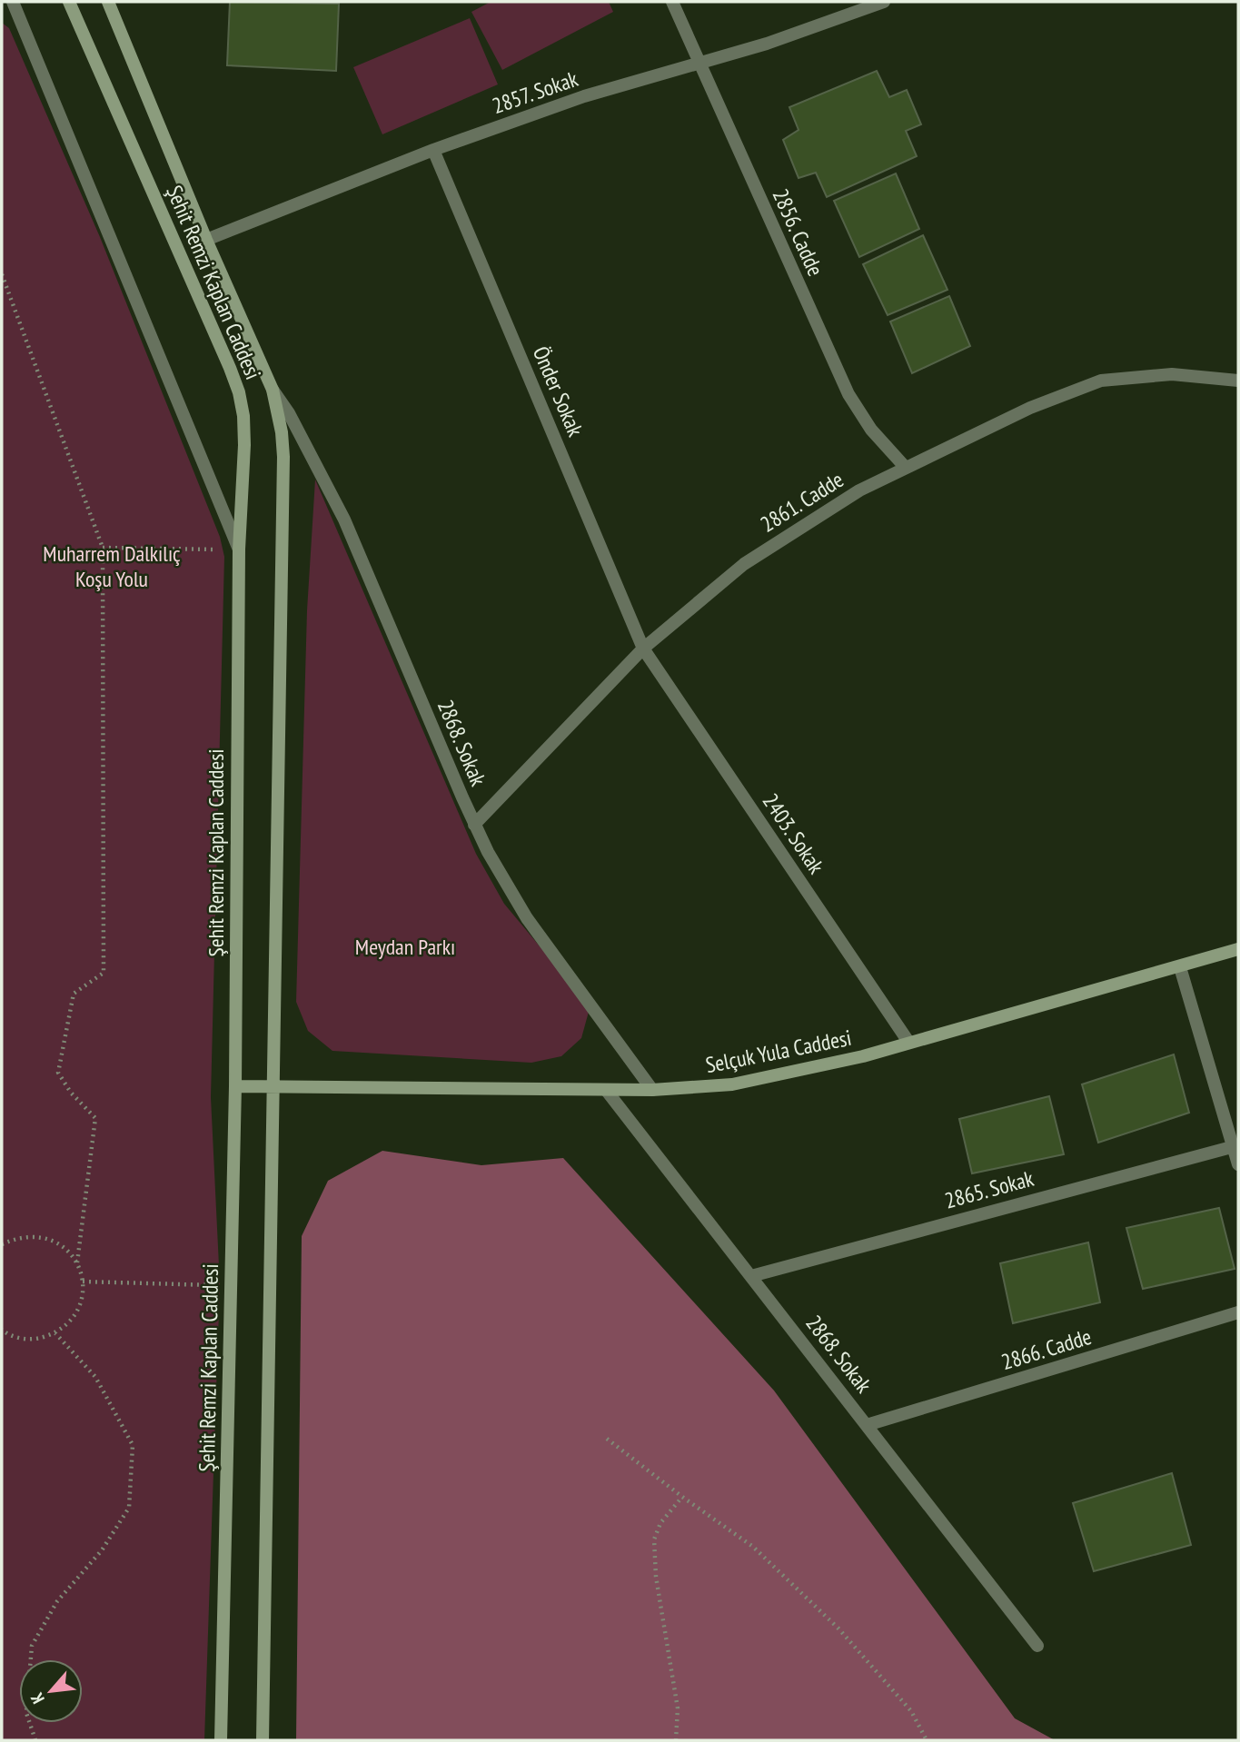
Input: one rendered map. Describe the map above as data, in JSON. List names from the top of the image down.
{
  "streets": {
    "main road": ["Şehit Remzi Kaplan Caddesi", "Selçuk Yula Caddesi"],
    "street": [
      "2857. Sokak",
      "2856. Cadde",
      "Önder Sokak",
      "2861. Cadde",
      "2868. Sokak",
      "2403. Sokak",
      "2865. Sokak",
      "2866. Cadde"
    ]
  },
  "crossings": [
    ["2857. Sokak", "2856. Cadde"],
    ["2857. Sokak", "Şehit Remzi Kaplan Caddesi"],
    ["2857. Sokak", "Önder Sokak"],
    ["2856. Cadde", "2861. Cadde"],
    ["Şehit Remzi Kaplan Caddesi", "2868. Sokak"],
    ["Şehit Remzi Kaplan Caddesi", "Selçuk Yula Caddesi"],
    ["Önder Sokak", "2861. Cadde"],
    ["Önder Sokak", "2403. Sokak"],
    ["2861. Cadde", "2868. Sokak"],
    ["2861. Cadde", "2403. Sokak"],
    ["2868. Sokak", "Selçuk Yula Caddesi"],
    ["2868. Sokak", "2865. Sokak"],
    ["2868. Sokak", "2866. Cadde"],
    ["2403. Sokak", "Selçuk Yula Caddesi"]
  ],
  "parks": ["Muharrem Dalkılıç Koşu Yolu", "Meydan Parkı"],
  "north": "bottom left"
}
